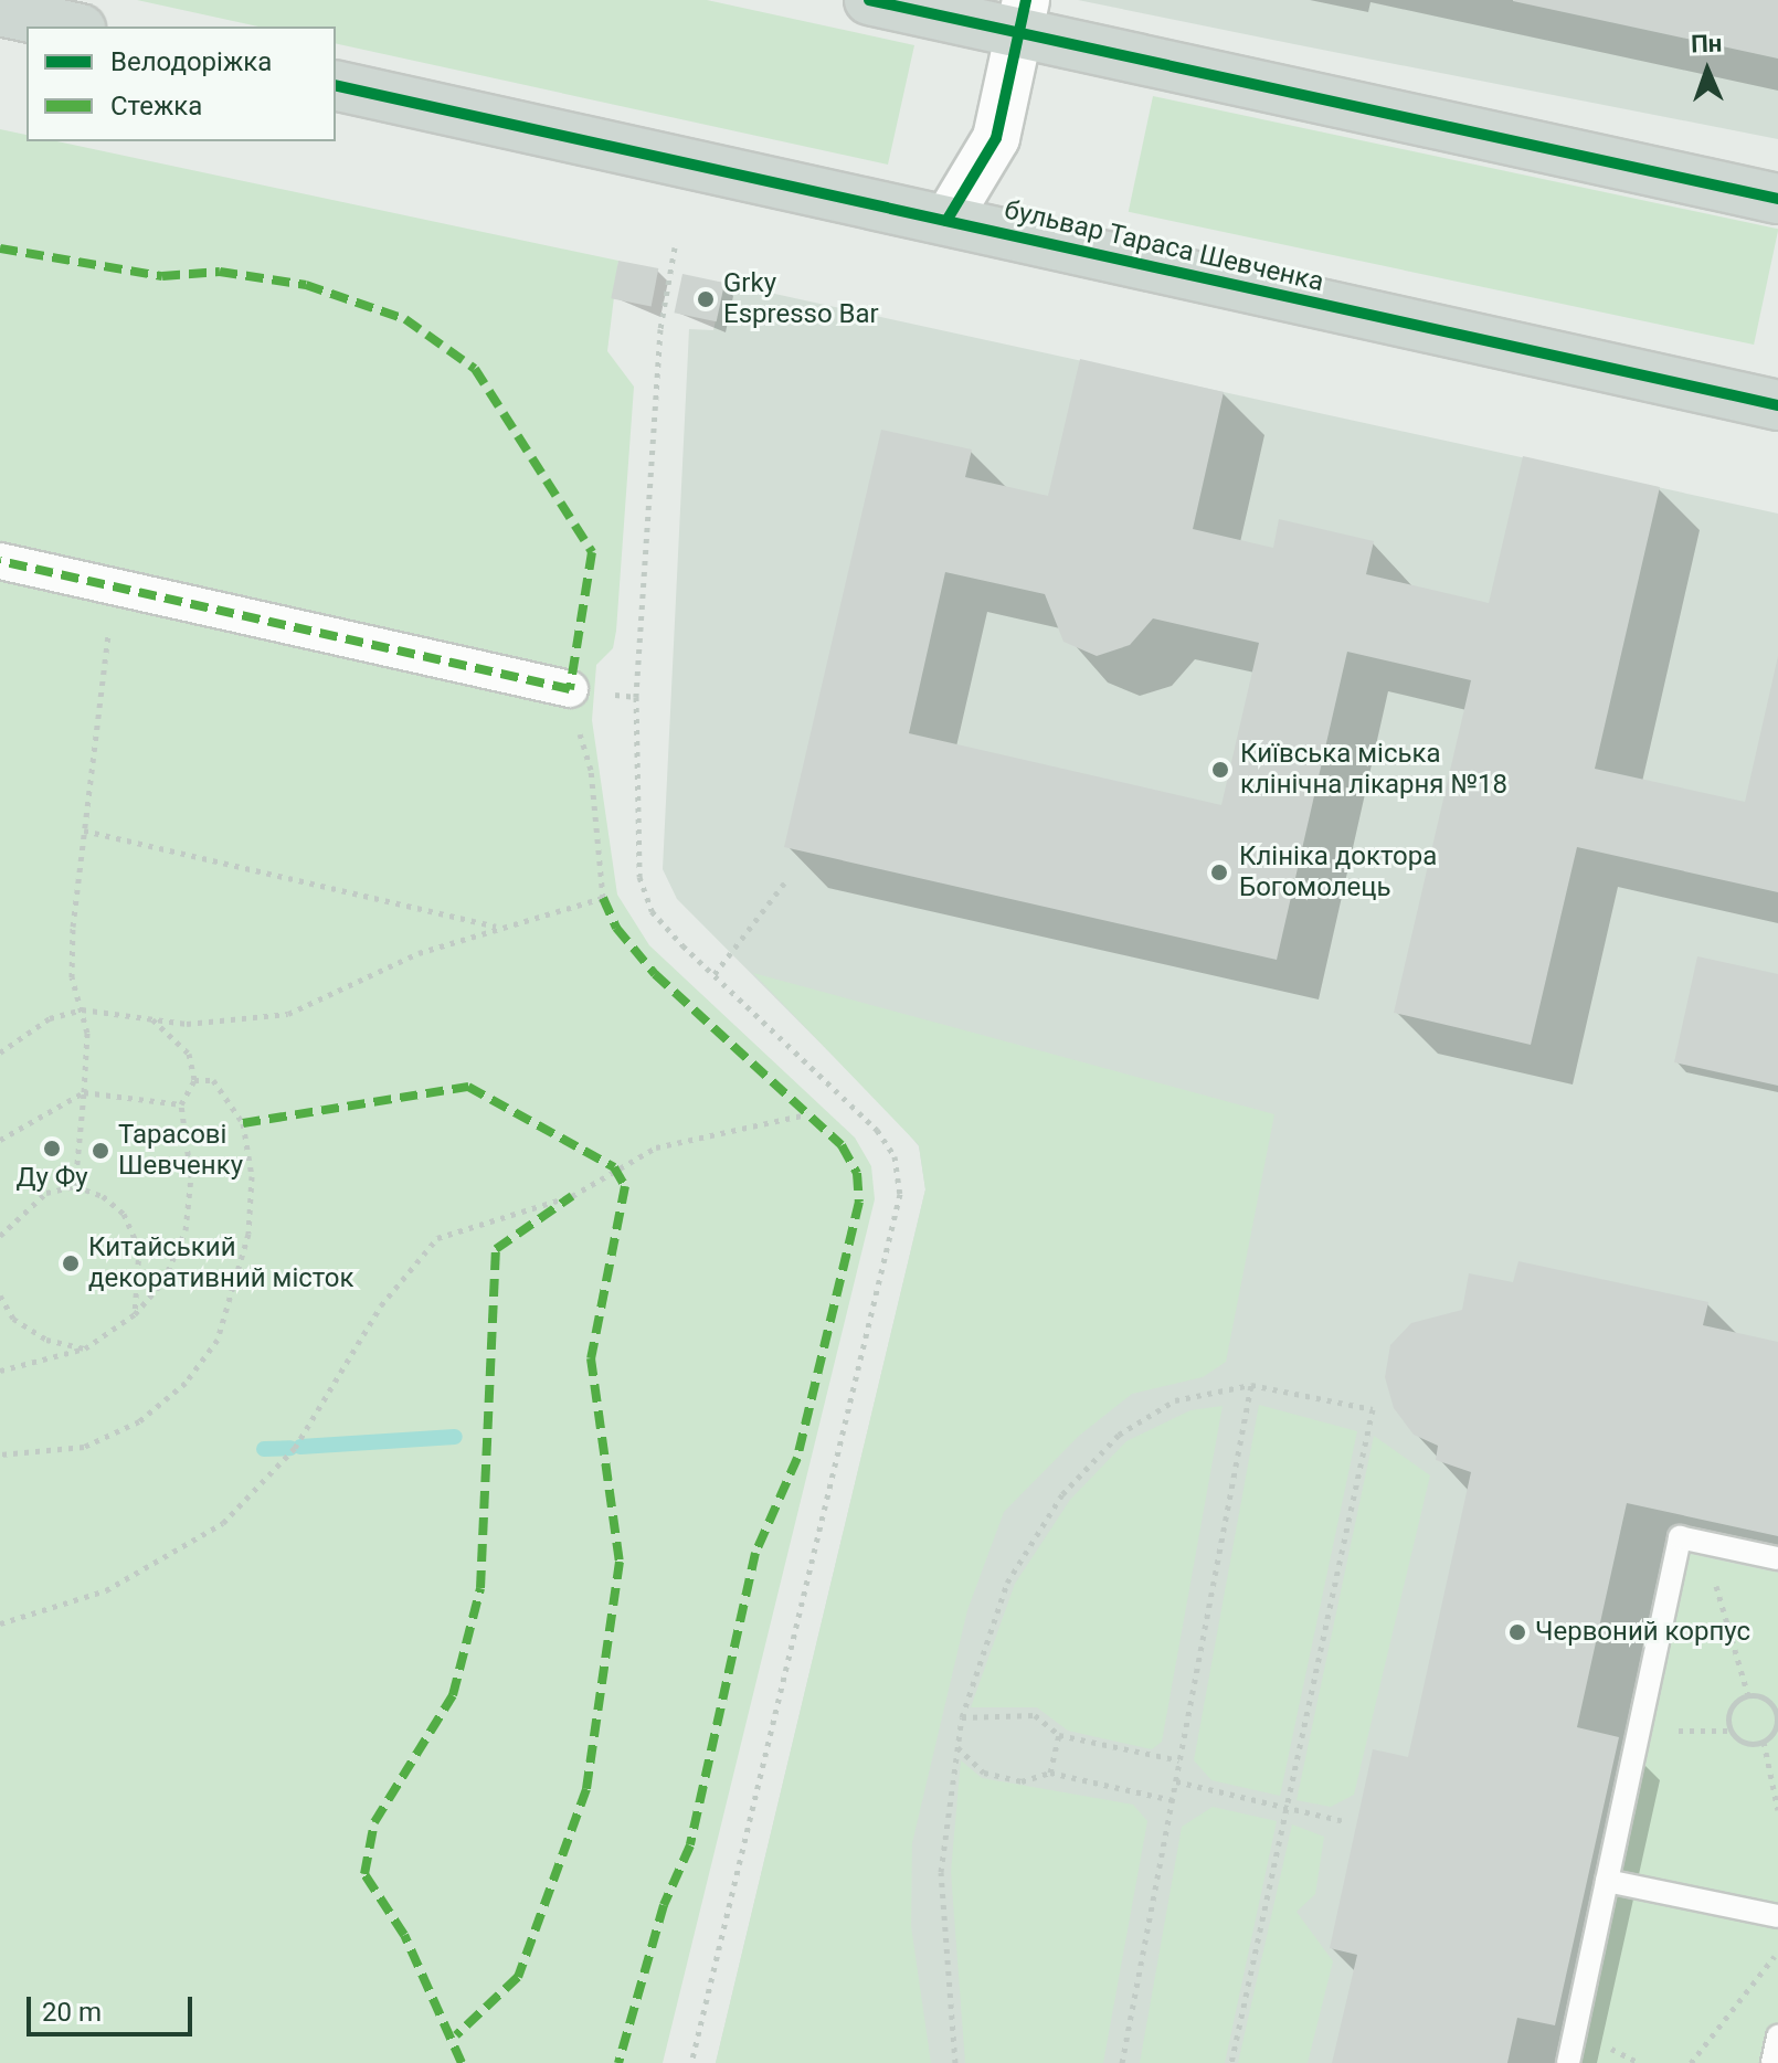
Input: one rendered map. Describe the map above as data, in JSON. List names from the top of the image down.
{
  "streets": {
    "main road": ["бульвар Тараса Шевченка"]
  },
  "places": [
    "Grky Espresso Bar",
    "Київська міська клінічна лікарня №18",
    "Клініка доктора Богомолець",
    "Ду Фу",
    "Тарасові Шевченку",
    "Китайський декоративний місток",
    "Червоний корпус"
  ],
  "legend": ["Велодоріжка", "Стежка"],
  "scale_bar": "20 m",
  "north": "top"
}
